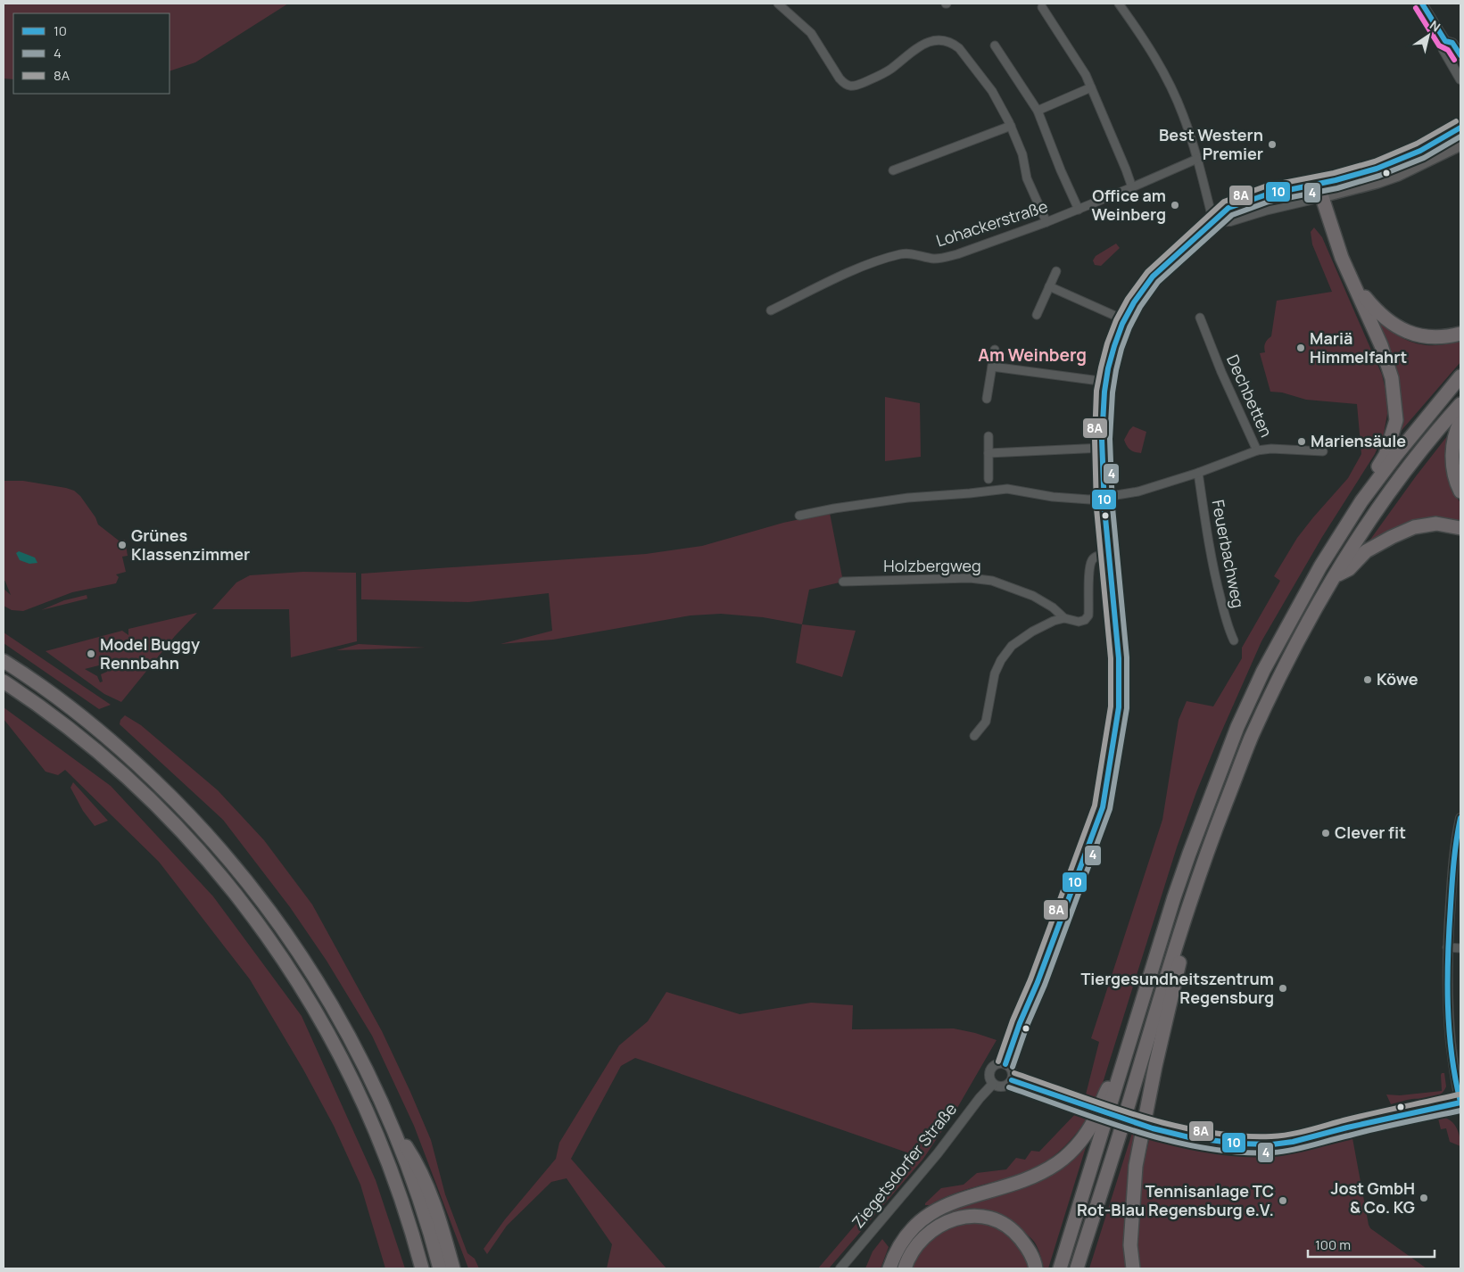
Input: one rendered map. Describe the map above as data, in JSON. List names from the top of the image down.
{
  "streets": {
    "street": [
      "Lohackerstraße",
      "Dechbetten",
      "Feuerbachweg",
      "Holzbergweg",
      "Ziegetsdorfer Straße"
    ]
  },
  "districts": ["Am Weinberg"],
  "places": [
    "Best Western Premier",
    "Office am Weinberg",
    "Mariä Himmelfahrt",
    "Mariensäule",
    "Grünes Klassenzimmer",
    "Model Buggy Rennbahn",
    "Köwe",
    "Clever fit",
    "Tiergesundheitszentrum Regensburg",
    "Jost GmbH & Co. KG",
    "Tennisanlage TC Rot-Blau Regensburg e.V."
  ],
  "lines": ["transit line 10", "transit line 8A", "transit line 4"],
  "legend": ["10", "4", "8A"],
  "scale_bar": "100 m",
  "north": "top right"
}
